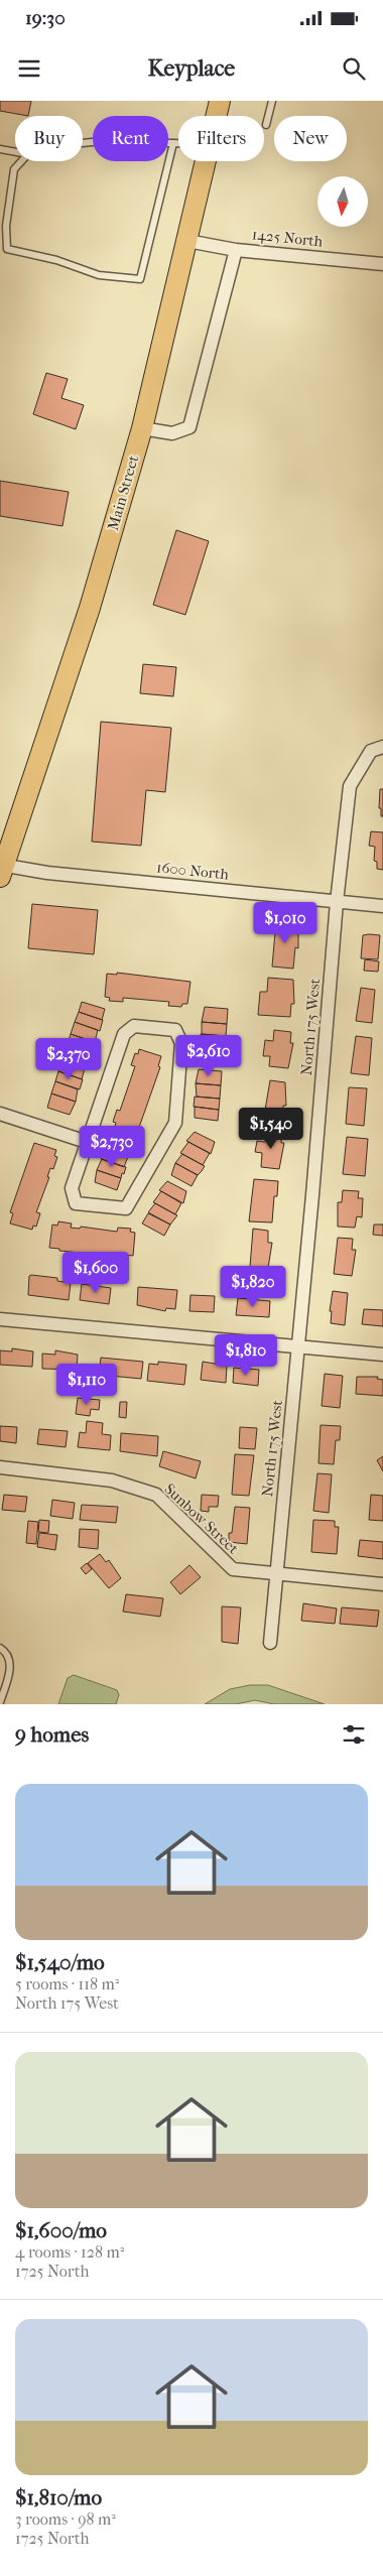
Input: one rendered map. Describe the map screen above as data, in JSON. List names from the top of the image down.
{
  "streets": {
    "main road": ["Main Street"],
    "street": [
      "1425 North",
      "1600 North",
      "North 175 West",
      "Sunbow Street"
    ]
  },
  "crossings": [
    ["1425 North", "Main Street"],
    ["Main Street", "1600 North"],
    ["1600 North", "North 175 West"],
    ["North 175 West", "Sunbow Street"]
  ],
  "north": "bottom",
  "page": {
    "status": "19:30",
    "header": "Keyplace",
    "chip": [
      "Buy",
      "Rent",
      "Filters",
      "New"
    ],
    "price": [
      "$1,010",
      "$2,610",
      "$2,370",
      "$1,540",
      "$2,730",
      "$1,600",
      "$1,820",
      "$1,810",
      "$1,110"
    ],
    "heading": "9 homes",
    "list": [
      {
        "name": "$1,540/mo",
        "note": "5 rooms · 118 m² · North 175 West"
      },
      {
        "name": "$1,600/mo",
        "note": "4 rooms · 128 m² · 1725 North"
      },
      {
        "name": "$1,810/mo",
        "note": "3 rooms · 98 m² · 1725 North"
      }
    ]
  }
}
